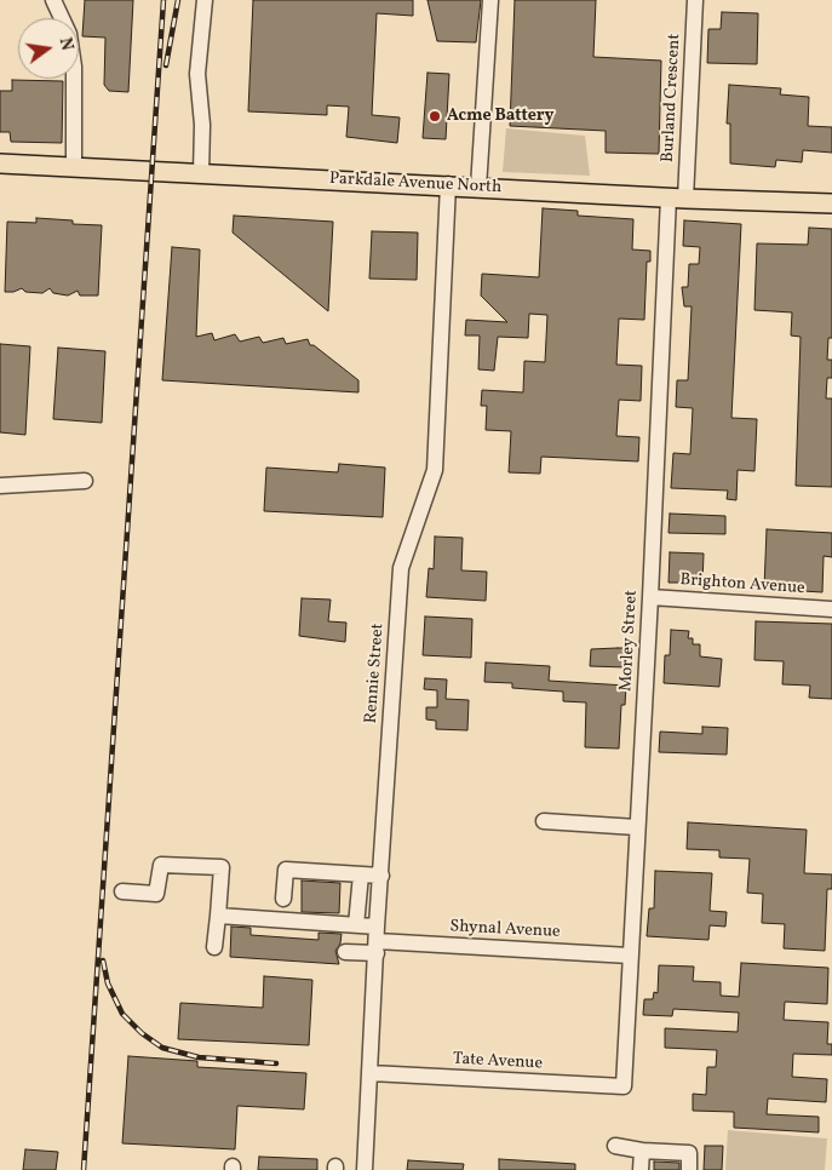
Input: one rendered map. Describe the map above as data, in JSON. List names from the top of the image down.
{
  "streets": {
    "main road": ["Parkdale Avenue North"],
    "street": [
      "Burland Crescent",
      "Brighton Avenue",
      "Morley Street",
      "Rennie Street",
      "Shynal Avenue",
      "Tate Avenue"
    ]
  },
  "crossings": [
    ["Burland Crescent", "Parkdale Avenue North"],
    ["Burland Crescent", "Morley Street"],
    ["Parkdale Avenue North", "Morley Street"],
    ["Parkdale Avenue North", "Rennie Street"],
    ["Brighton Avenue", "Morley Street"],
    ["Morley Street", "Shynal Avenue"],
    ["Morley Street", "Tate Avenue"],
    ["Rennie Street", "Shynal Avenue"],
    ["Rennie Street", "Tate Avenue"]
  ],
  "places": ["Acme Battery"],
  "north": "right"
}
